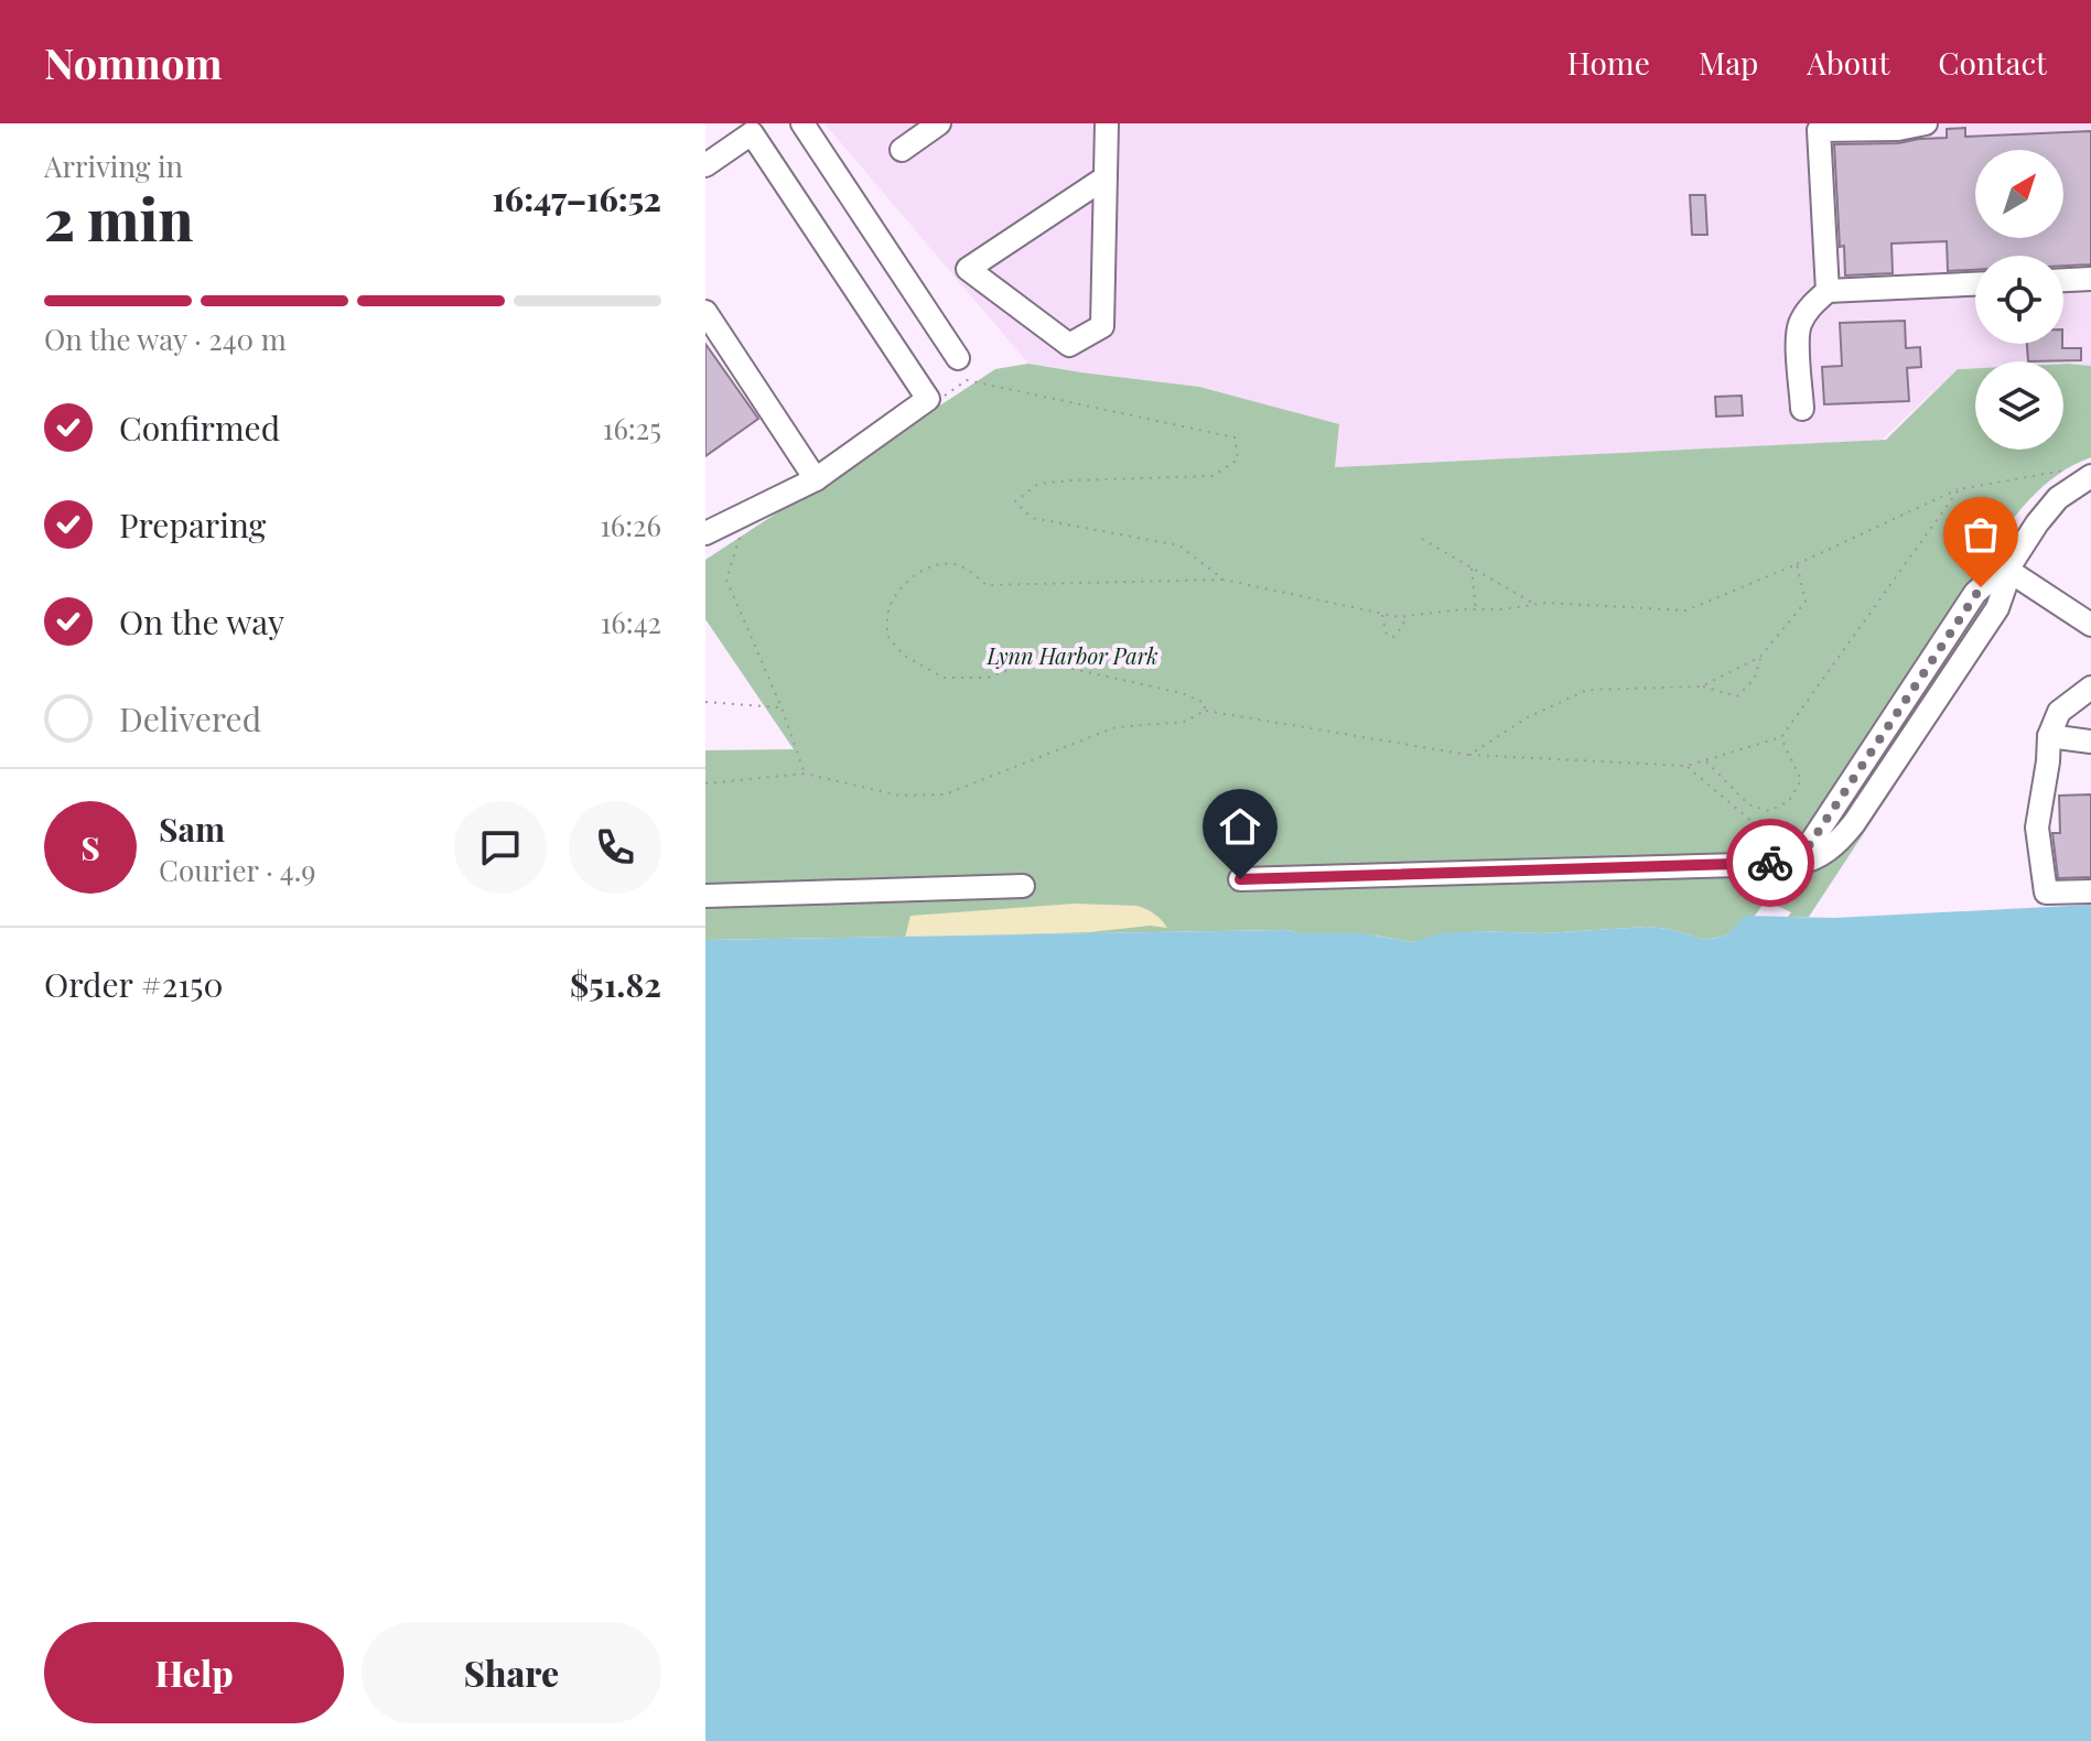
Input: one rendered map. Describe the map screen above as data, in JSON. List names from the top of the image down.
{
  "parks": ["Lynn Harbor Park"],
  "north": "top right",
  "page": {
    "header": "Nomnom",
    "nav": [
      "Home",
      "Map",
      "About",
      "Contact"
    ],
    "heading": ["2 min", "Arriving in", "16:47–16:52"],
    "panel": [
      "Sam",
      "Courier · 4.9",
      "Order #2150",
      "$51.82"
    ],
    "bar": "On the way · 240 m",
    "list": [
      ["Confirmed", "16:25"],
      ["Preparing", "16:26"],
      ["On the way", "16:42"],
      "Delivered"
    ],
    "round": "S",
    "buttons": ["Help", "Share"]
  }
}
